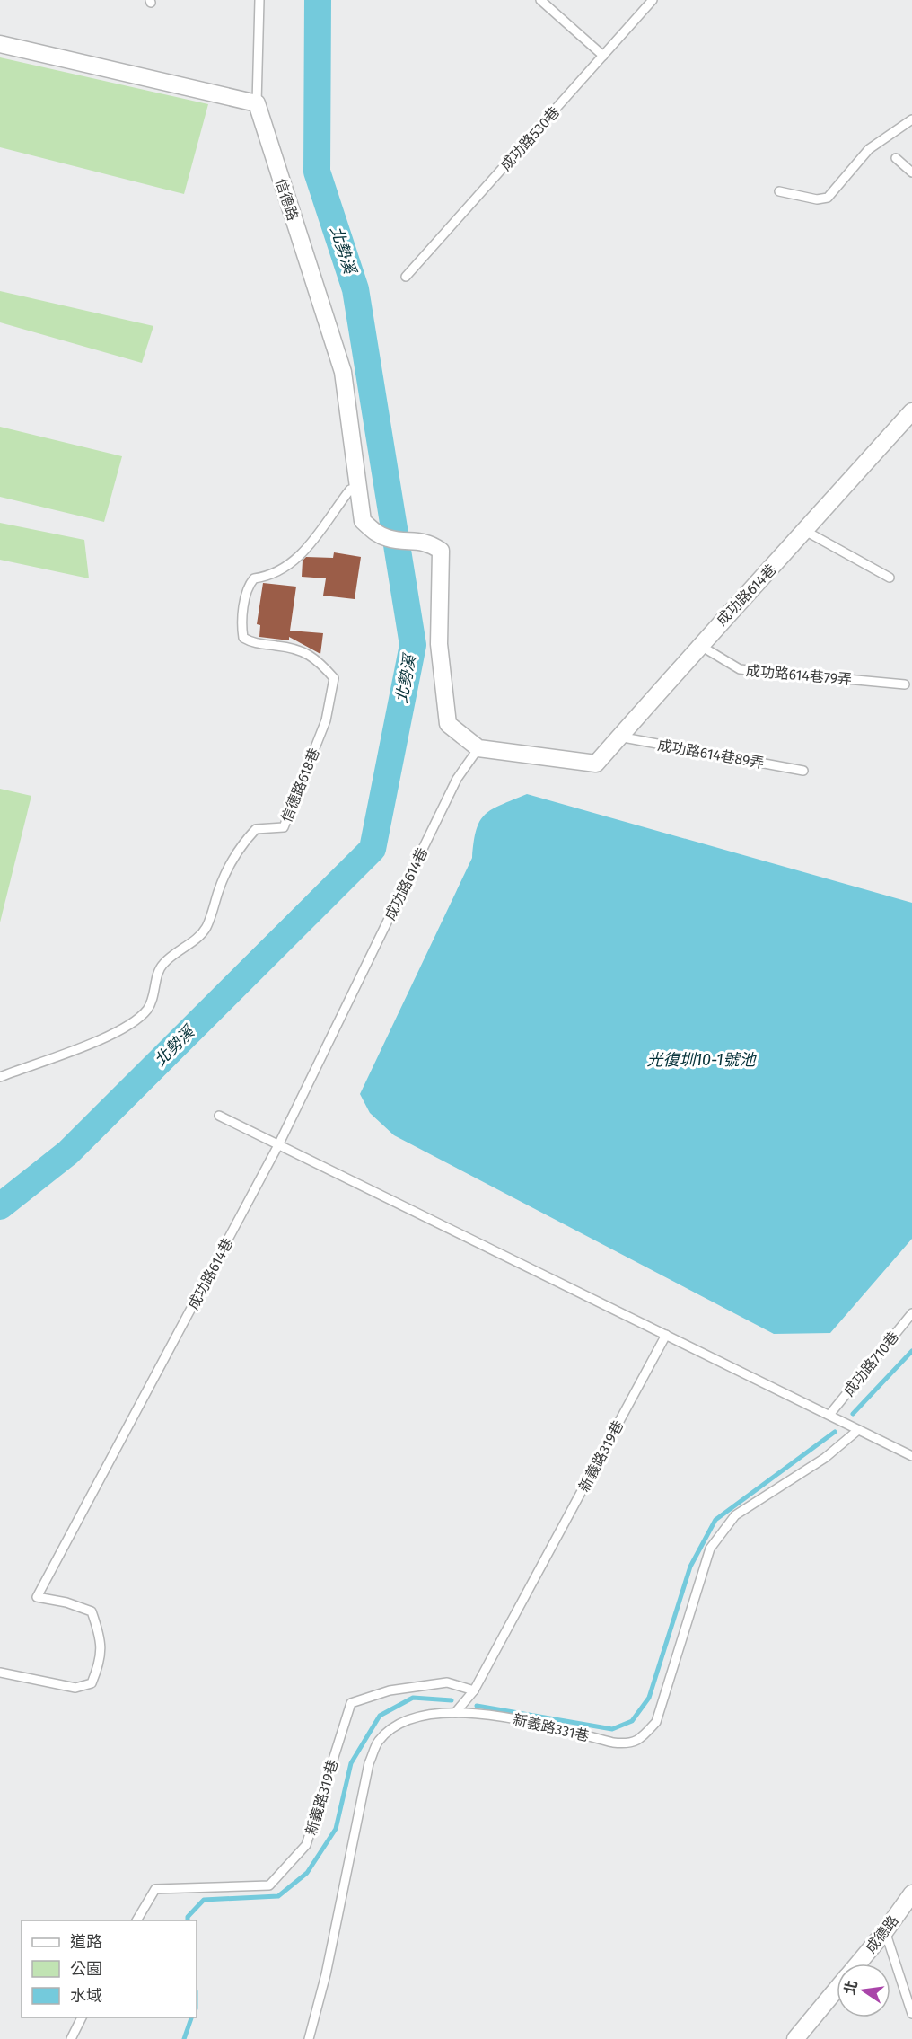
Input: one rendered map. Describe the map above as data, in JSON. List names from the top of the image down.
{
  "streets": {
    "street": ["信德路", "成功路614巷", "成德路"],
    "lane": [
      "成功路530巷",
      "成功路614巷79弄",
      "成功路614巷89弄",
      "信德路618巷",
      "成功路710巷",
      "新義路319巷",
      "新義路331巷"
    ]
  },
  "crossings": [
    ["信德路", "成功路614巷"],
    ["信德路", "信德路618巷"],
    ["成功路614巷", "成功路614巷79弄"],
    ["成功路614巷", "成功路614巷89弄"],
    ["新義路319巷", "新義路331巷"]
  ],
  "water": ["北勢溪", "光復圳10-1號池"],
  "legend": ["道路", "公園", "水域"],
  "north": "left"
}
